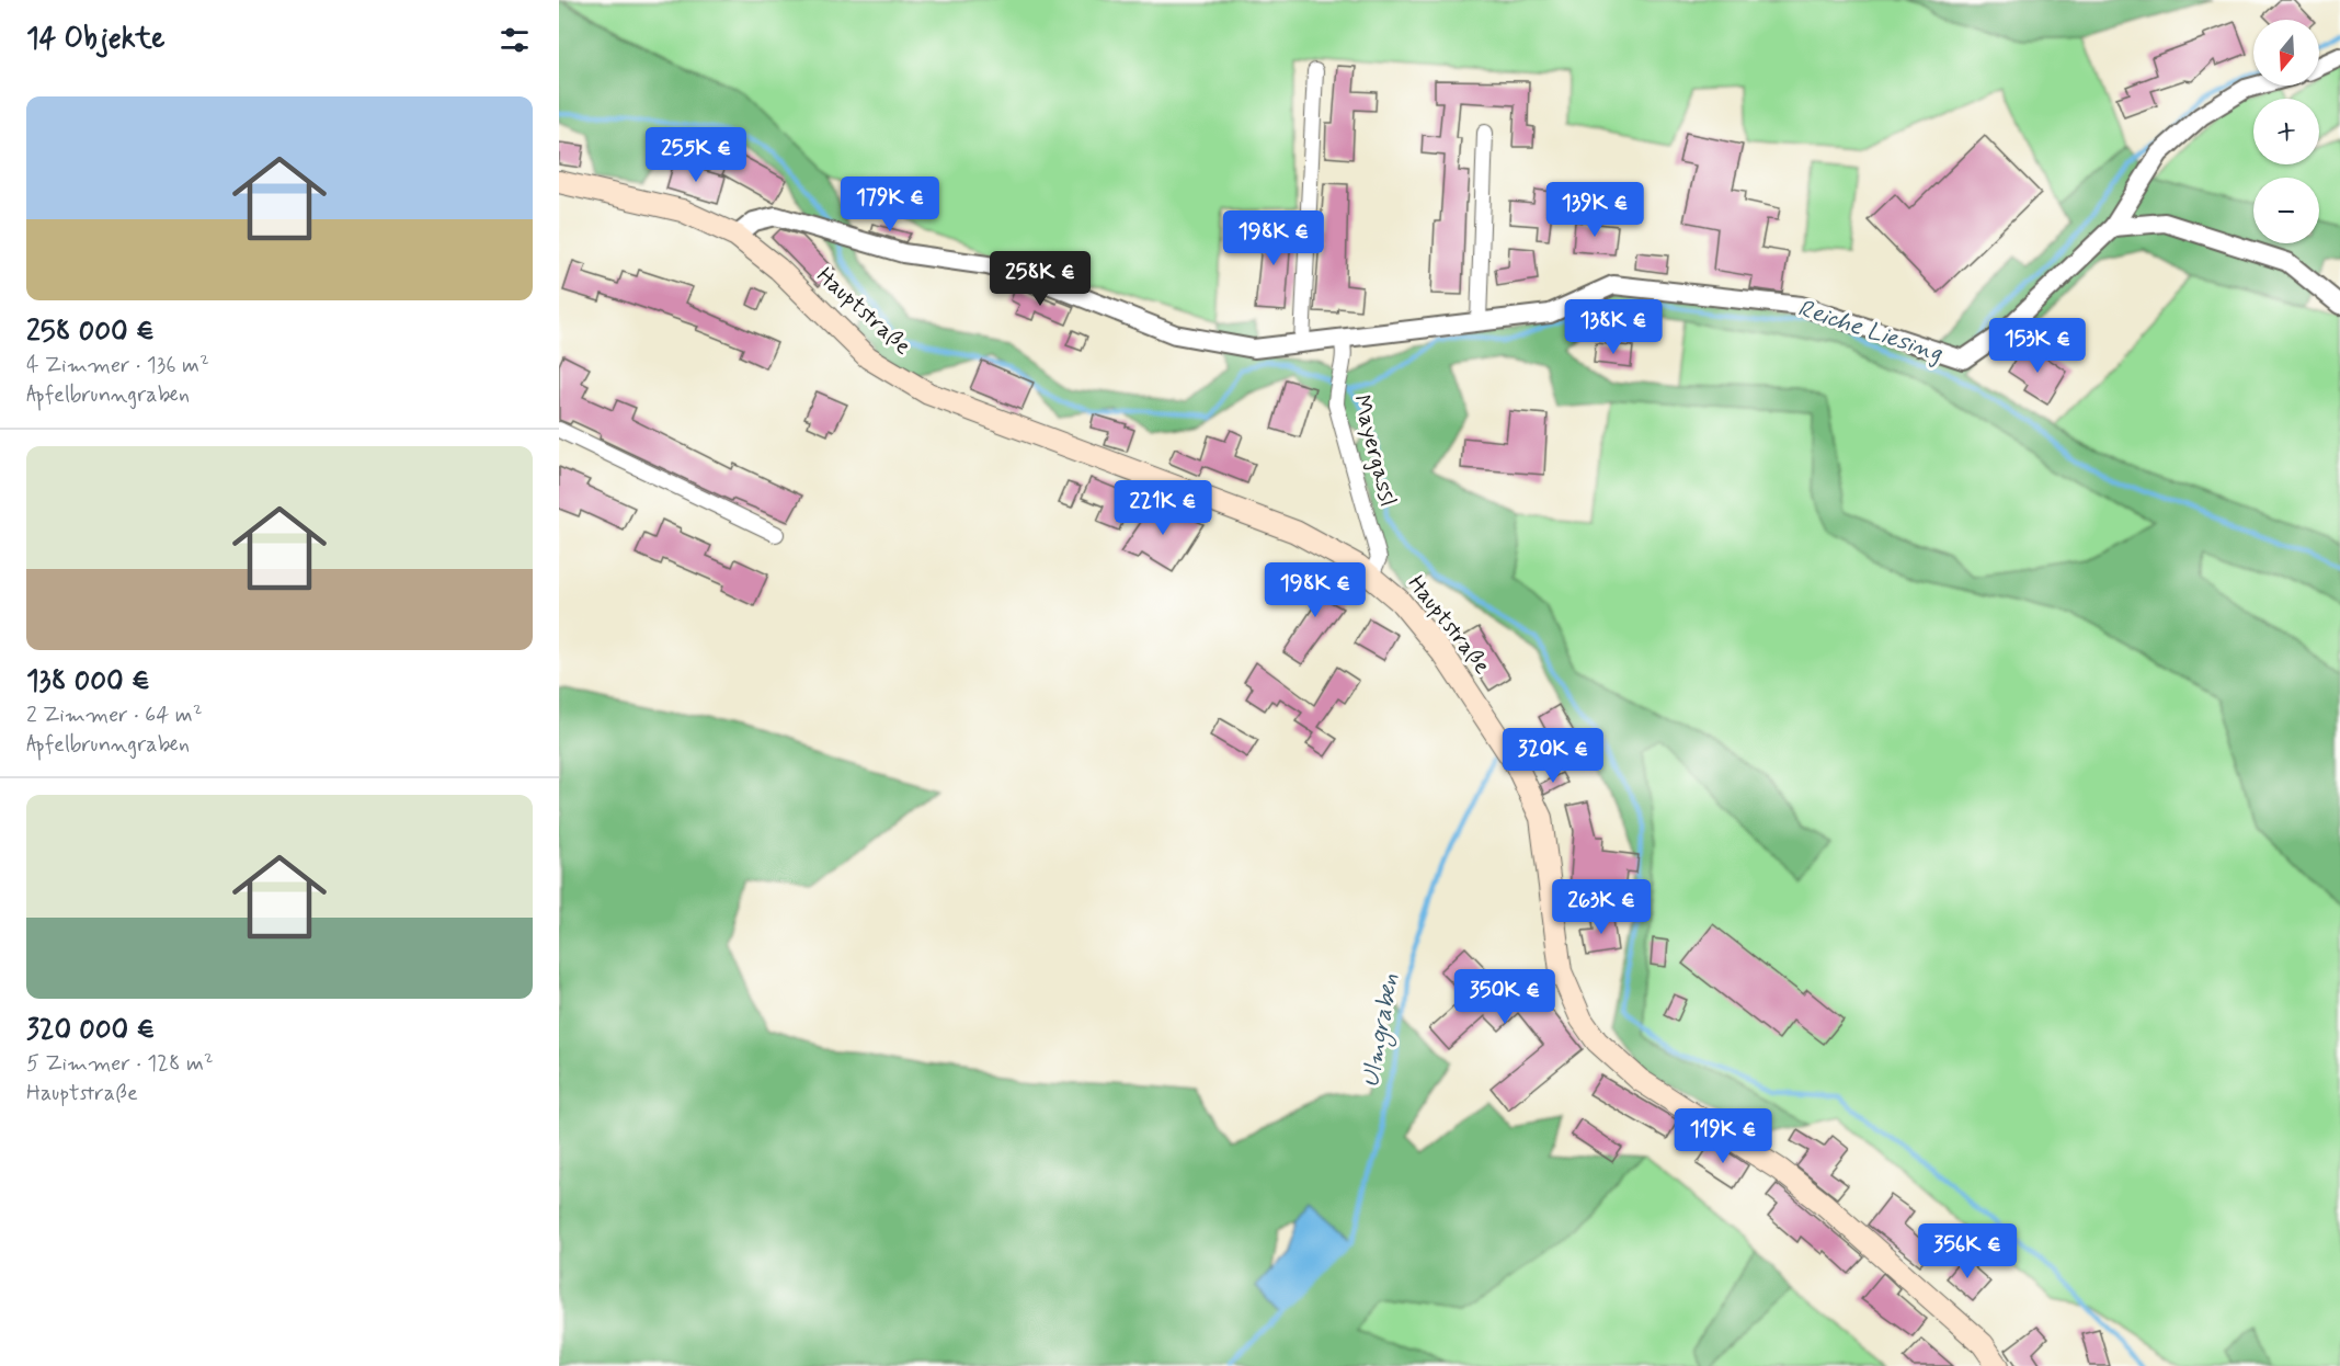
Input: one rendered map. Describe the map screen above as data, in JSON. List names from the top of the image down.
{
  "streets": {
    "main road": ["Hauptstraße"],
    "street": ["Mayergassl"]
  },
  "crossings": [
    ["Hauptstraße", "Mayergassl"]
  ],
  "water": ["Reiche Liesing", "Ulmgraben"],
  "north": "bottom",
  "page": {
    "heading": "14 Objekte",
    "map_buttons": ["+", "−"],
    "list": [
      {
        "name": "258 000 €",
        "note": "4 Zimmer · 136 m² · Apfelbrunngraben"
      },
      {
        "name": "138 000 €",
        "note": "2 Zimmer · 64 m² · Apfelbrunngraben"
      },
      {
        "name": "320 000 €",
        "note": "5 Zimmer · 128 m² · Hauptstraße"
      }
    ],
    "price": [
      "255K €",
      "179K €",
      "139K €",
      "198K €",
      "258K €",
      "138K €",
      "153K €",
      "221K €",
      "198K €",
      "320K €",
      "263K €",
      "350K €",
      "119K €",
      "356K €"
    ]
  }
}
